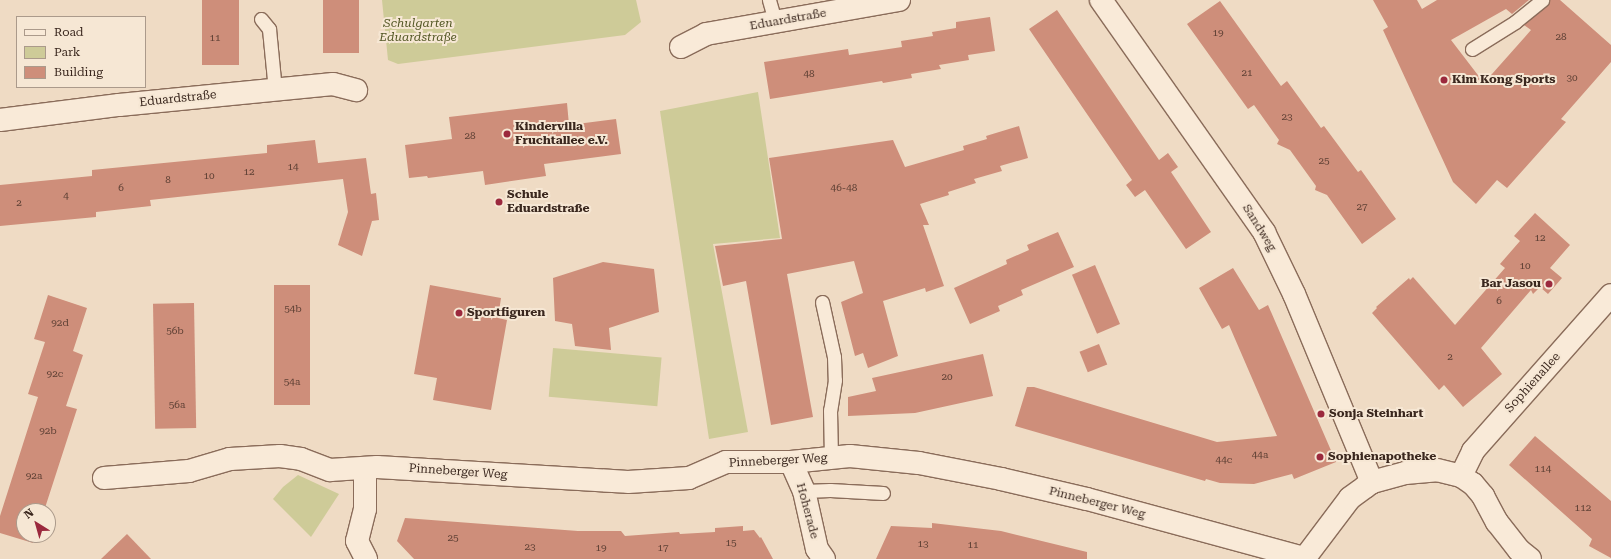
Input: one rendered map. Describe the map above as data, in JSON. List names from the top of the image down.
{
  "streets": {
    "street": [
      "Eduardstraße",
      "Sandweg",
      "Sophienallee",
      "Pinneberger Weg",
      "Hoherade"
    ]
  },
  "crossings": [
    ["Pinneberger Weg", "Hoherade"]
  ],
  "parks": ["Schulgarten Eduardstraße"],
  "places": [
    "Kim Kong Sports",
    "Kindervilla Fruchtallee e.V.",
    "Schule Eduardstraße",
    "Bar Jasou",
    "Sportfiguren",
    "Sonja Steinhart",
    "Sophienapotheke"
  ],
  "house_numbers": [
    "19",
    "28",
    "11",
    "21",
    "48",
    "30",
    "23",
    "28",
    "25",
    "14",
    "12",
    "10",
    "8",
    "6",
    "46-48",
    "4",
    "2",
    "27",
    "12",
    "10",
    "6",
    "54b",
    "92d",
    "56b",
    "2",
    "92c",
    "20",
    "54a",
    "56a",
    "92b",
    "44a",
    "44c",
    "114",
    "92a",
    "112",
    "25",
    "15",
    "13",
    "11",
    "23",
    "19",
    "17"
  ],
  "legend": ["Road", "Park", "Building"],
  "north": "top left"
}
